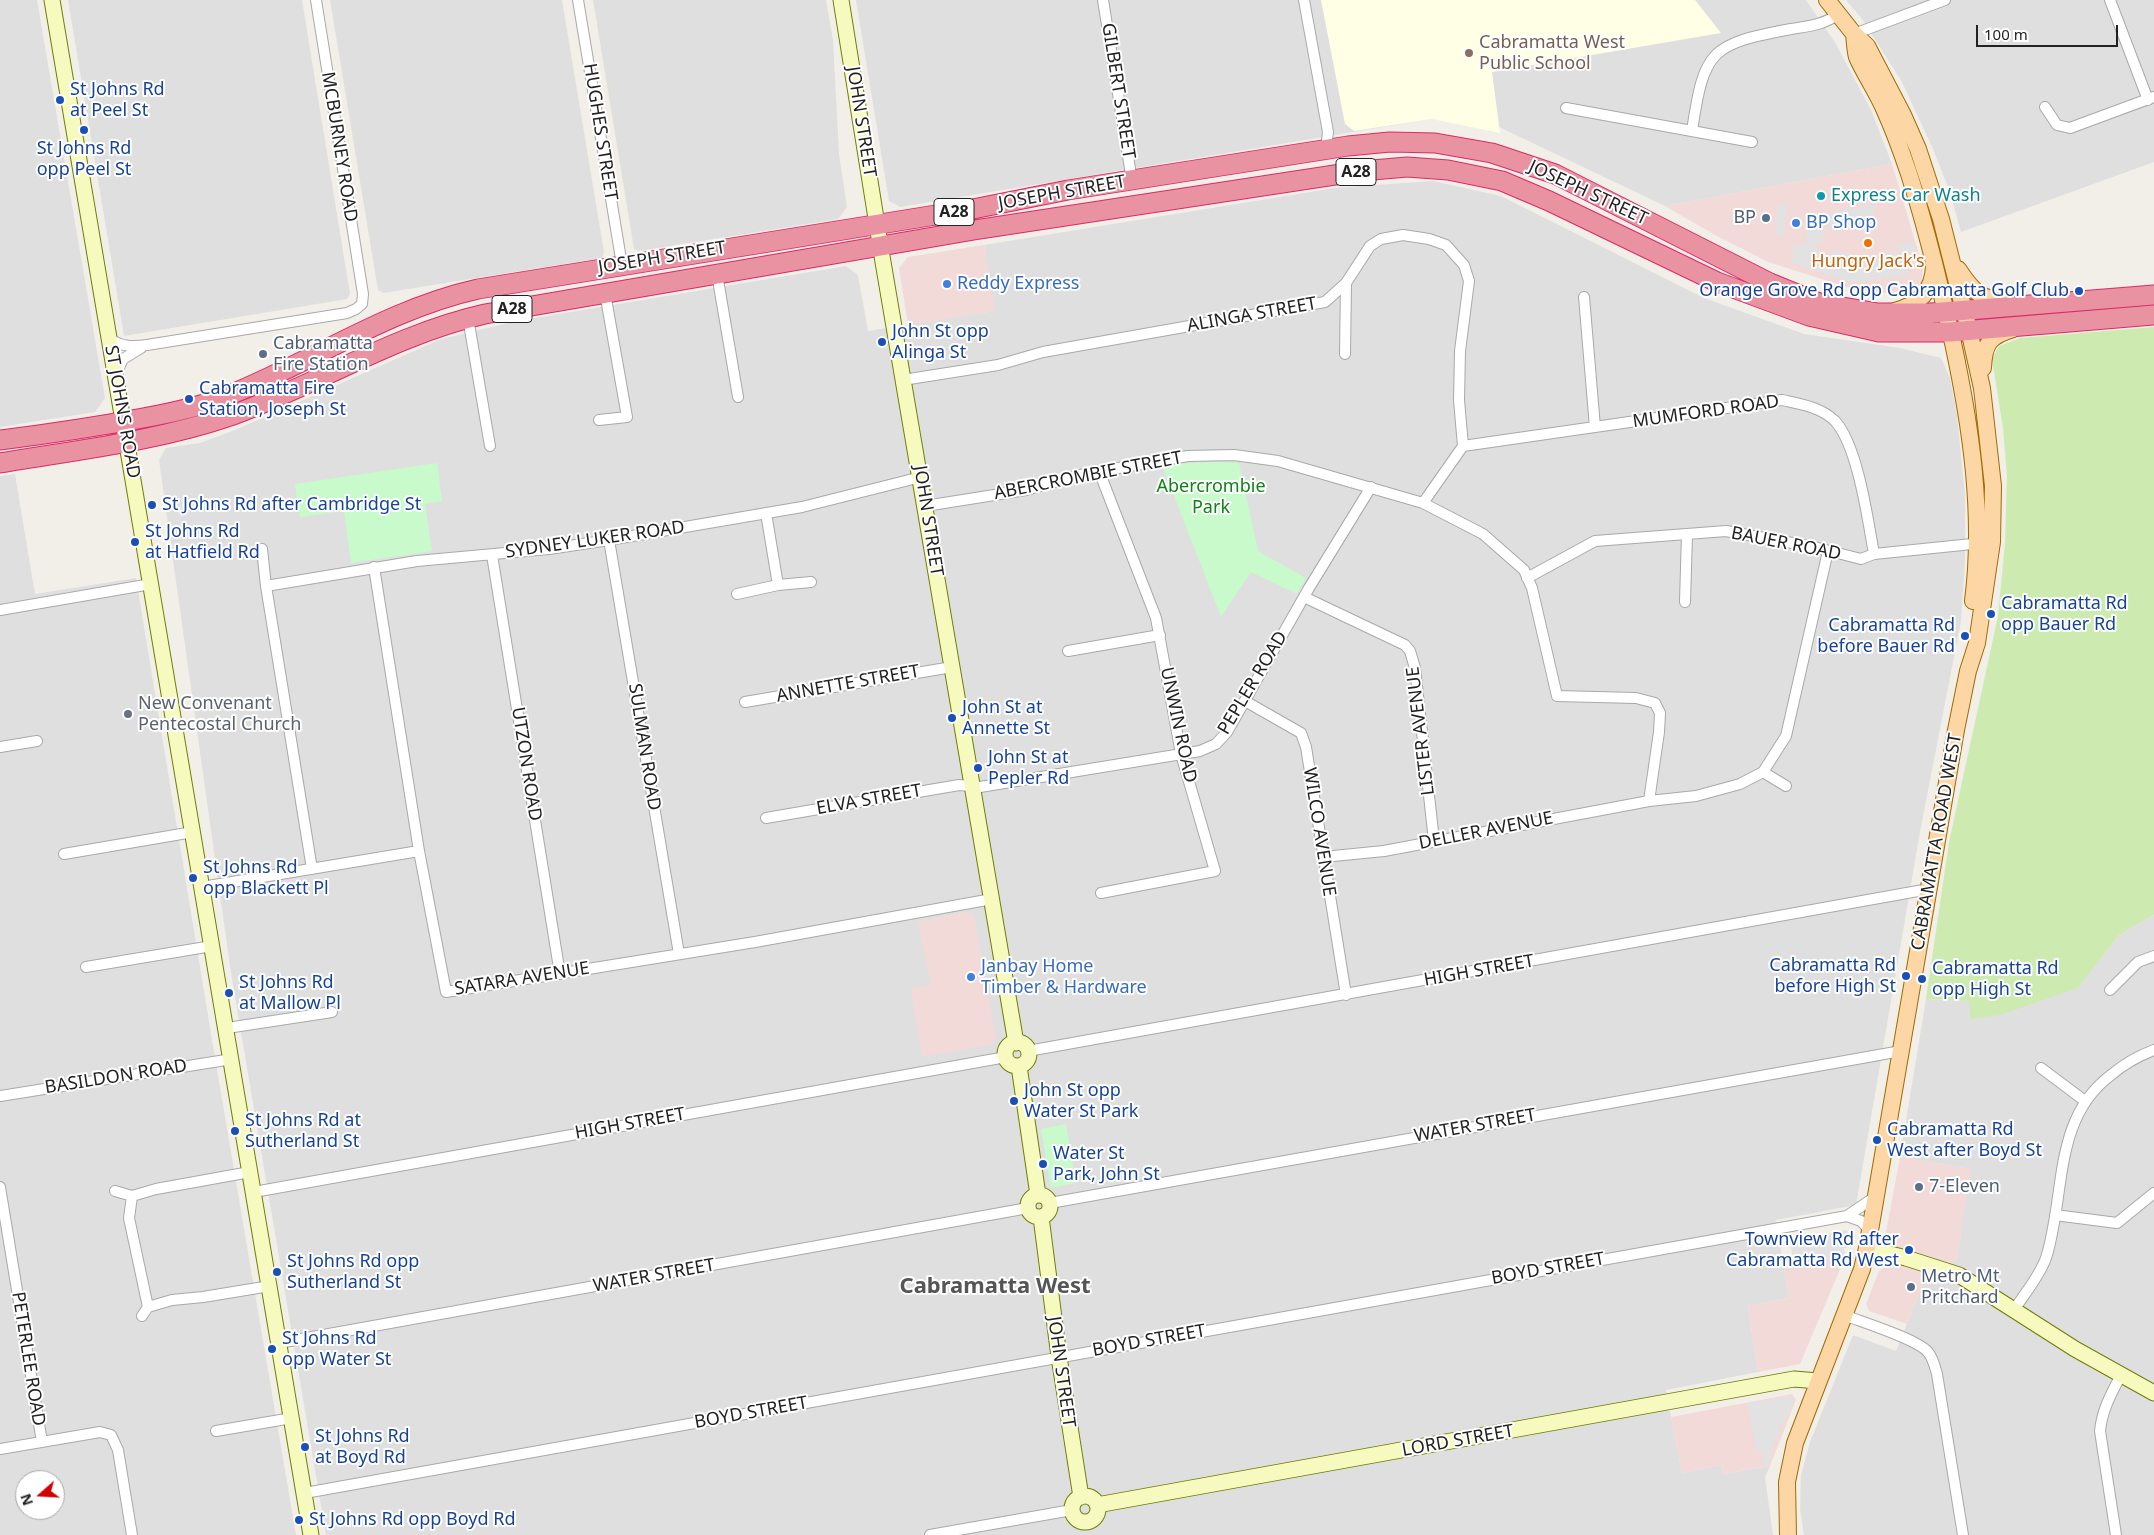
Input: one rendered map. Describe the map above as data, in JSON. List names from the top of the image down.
{
  "streets": {
    "highway": ["A28", "JOSEPH STREET"],
    "main road": ["CABRAMATTA ROAD WEST"],
    "street": [
      "GILBERT STREET",
      "JOHN STREET",
      "HUGHES STREET",
      "MCBURNEY ROAD",
      "ALINGA STREET",
      "ST JOHNS ROAD",
      "MUMFORD ROAD",
      "ABERCROMBIE STREET",
      "SYDNEY LUKER ROAD",
      "BAUER ROAD",
      "PEPLER ROAD",
      "ANNETTE STREET",
      "UNWIN ROAD",
      "LISTER AVENUE",
      "SULMAN ROAD",
      "UTZON ROAD",
      "ELVA STREET",
      "DELLER AVENUE",
      "WILCO AVENUE",
      "HIGH STREET",
      "SATARA AVENUE",
      "BASILDON ROAD",
      "WATER STREET",
      "BOYD STREET",
      "PETERLEE ROAD",
      "LORD STREET"
    ]
  },
  "crossings": [
    ["GILBERT STREET", "JOSEPH STREET"],
    ["JOHN STREET", "JOSEPH STREET"],
    ["JOHN STREET", "ALINGA STREET"],
    ["JOHN STREET", "ABERCROMBIE STREET"],
    ["JOHN STREET", "SYDNEY LUKER ROAD"],
    ["JOHN STREET", "PEPLER ROAD"],
    ["JOHN STREET", "ANNETTE STREET"],
    ["JOHN STREET", "ELVA STREET"],
    ["JOHN STREET", "HIGH STREET"],
    ["JOHN STREET", "SATARA AVENUE"],
    ["JOHN STREET", "WATER STREET"],
    ["JOHN STREET", "BOYD STREET"],
    ["JOHN STREET", "LORD STREET"],
    ["HUGHES STREET", "JOSEPH STREET"],
    ["A28", "JOSEPH STREET"],
    ["A28", "ST JOHNS ROAD"],
    ["A28", "CABRAMATTA ROAD WEST"],
    ["JOSEPH STREET", "ST JOHNS ROAD"],
    ["JOSEPH STREET", "CABRAMATTA ROAD WEST"],
    ["ALINGA STREET", "MUMFORD ROAD"],
    ["ST JOHNS ROAD", "HIGH STREET"],
    ["ST JOHNS ROAD", "BASILDON ROAD"],
    ["ST JOHNS ROAD", "WATER STREET"],
    ["ST JOHNS ROAD", "BOYD STREET"],
    ["MUMFORD ROAD", "BAUER ROAD"],
    ["ABERCROMBIE STREET", "BAUER ROAD"],
    ["ABERCROMBIE STREET", "PEPLER ROAD"],
    ["ABERCROMBIE STREET", "UNWIN ROAD"],
    ["ABERCROMBIE STREET", "DELLER AVENUE"],
    ["SYDNEY LUKER ROAD", "SULMAN ROAD"],
    ["SYDNEY LUKER ROAD", "UTZON ROAD"],
    ["SYDNEY LUKER ROAD", "SATARA AVENUE"],
    ["BAUER ROAD", "CABRAMATTA ROAD WEST"],
    ["PEPLER ROAD", "UNWIN ROAD"],
    ["PEPLER ROAD", "LISTER AVENUE"],
    ["PEPLER ROAD", "ELVA STREET"],
    ["PEPLER ROAD", "WILCO AVENUE"],
    ["LISTER AVENUE", "DELLER AVENUE"],
    ["SULMAN ROAD", "SATARA AVENUE"],
    ["UTZON ROAD", "SATARA AVENUE"],
    ["DELLER AVENUE", "WILCO AVENUE"],
    ["WILCO AVENUE", "HIGH STREET"],
    ["CABRAMATTA ROAD WEST", "HIGH STREET"],
    ["CABRAMATTA ROAD WEST", "WATER STREET"],
    ["CABRAMATTA ROAD WEST", "BOYD STREET"],
    ["CABRAMATTA ROAD WEST", "LORD STREET"]
  ],
  "districts": ["Cabramatta West"],
  "parks": ["Abercrombie Park"],
  "places": [
    "Cabramatta West Public School",
    "St Johns Rd at Peel St",
    "St Johns Rd opp Peel St",
    "Express Car Wash",
    "BP",
    "BP Shop",
    "Hungry Jack's",
    "Reddy Express",
    "Orange Grove Rd opp Cabramatta Golf Club",
    "John St opp Alinga St",
    "Cabramatta Fire Station",
    "Cabramatta Fire Station, Joseph St",
    "St Johns Rd after Cambridge St",
    "St Johns Rd at Hatfield Rd",
    "Cabramatta Rd opp Bauer Rd",
    "Cabramatta Rd before Bauer Rd",
    "New Convenant Pentecostal Church",
    "John St at Annette St",
    "John St at Pepler Rd",
    "St Johns Rd opp Blackett Pl",
    "Cabramatta Rd before High St",
    "Janbay Home Timber & Hardware",
    "Cabramatta Rd opp High St",
    "St Johns Rd at Mallow Pl",
    "John St opp Water St Park",
    "St Johns Rd at Sutherland St",
    "Cabramatta Rd West after Boyd St",
    "Water St Park, John St",
    "7-Eleven",
    "Townview Rd after Cabramatta Rd West",
    "St Johns Rd opp Sutherland St",
    "Metro Mt Pritchard",
    "St Johns Rd opp Water St",
    "St Johns Rd at Boyd Rd",
    "St Johns Rd opp Boyd Rd"
  ],
  "scale_bar": "100 m",
  "north": "left"
}
